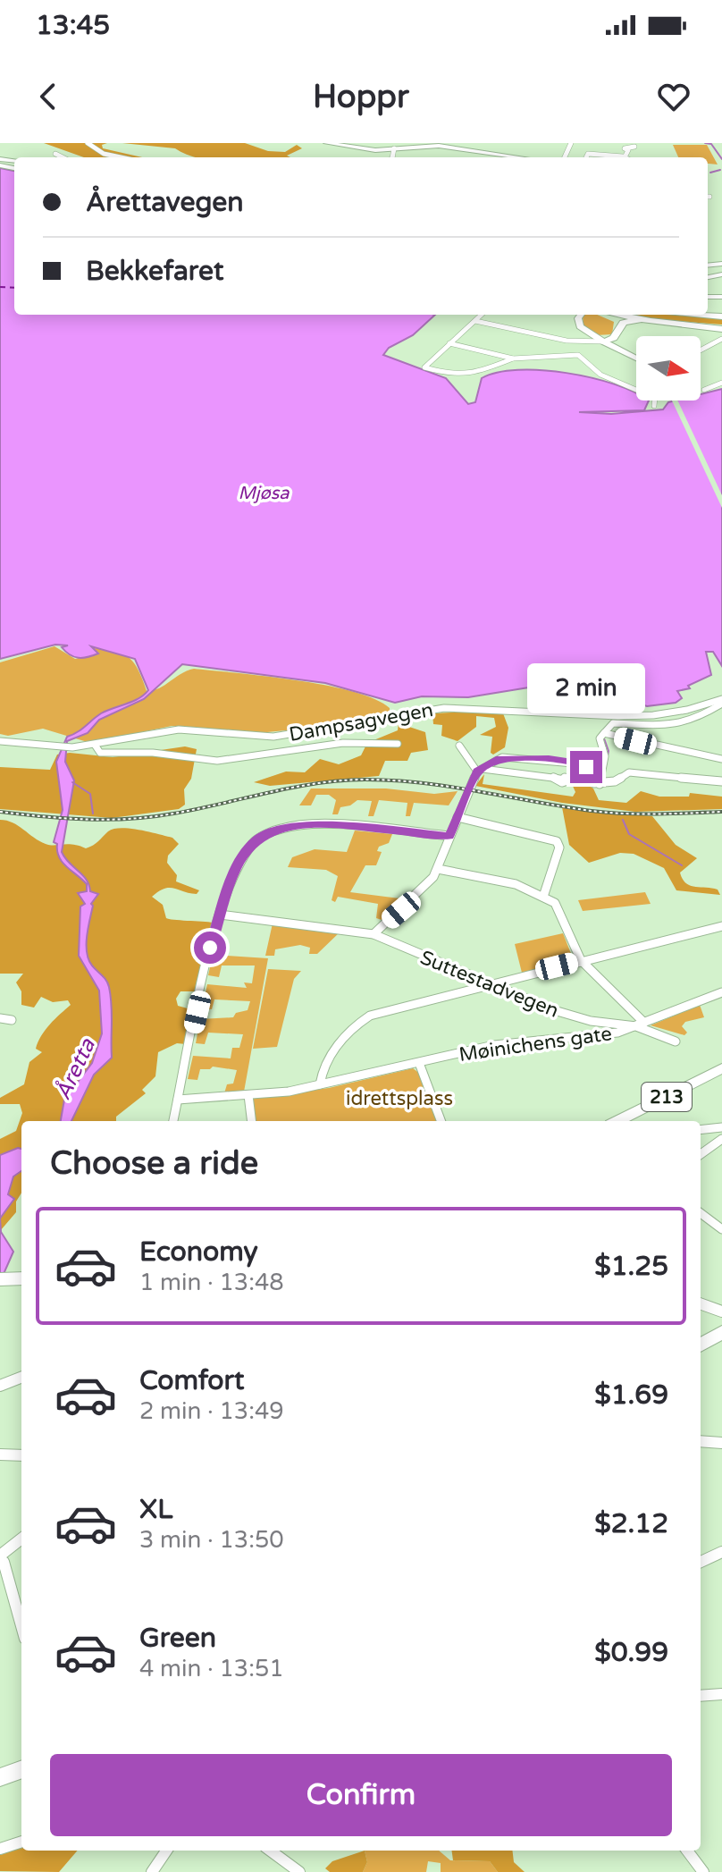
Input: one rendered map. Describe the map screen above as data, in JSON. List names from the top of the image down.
{
  "streets": {
    "main road": ["213"],
    "street": ["Dampsagvegen", "Suttestadvegen", "Møinichens gate"]
  },
  "crossings": [
    ["Suttestadvegen", "Møinichens gate"]
  ],
  "water": ["Mjøsa", "Åretta"],
  "parks": ["idrettsplass"],
  "north": "right",
  "page": {
    "status": "13:45",
    "header": "Hoppr",
    "banner": ["Årettavegen", "Bekkefaret"],
    "bubble": "2 min",
    "heading": "Choose a ride",
    "list": [
      {
        "name": "Economy",
        "note": "1 min · 13:48",
        "value": "$1.25"
      },
      {
        "name": "Comfort",
        "note": "2 min · 13:49",
        "value": "$1.69"
      },
      {
        "name": "XL",
        "note": "3 min · 13:50",
        "value": "$2.12"
      },
      {
        "name": "Green",
        "note": "4 min · 13:51",
        "value": "$0.99"
      }
    ],
    "buttons": "Confirm"
  }
}
